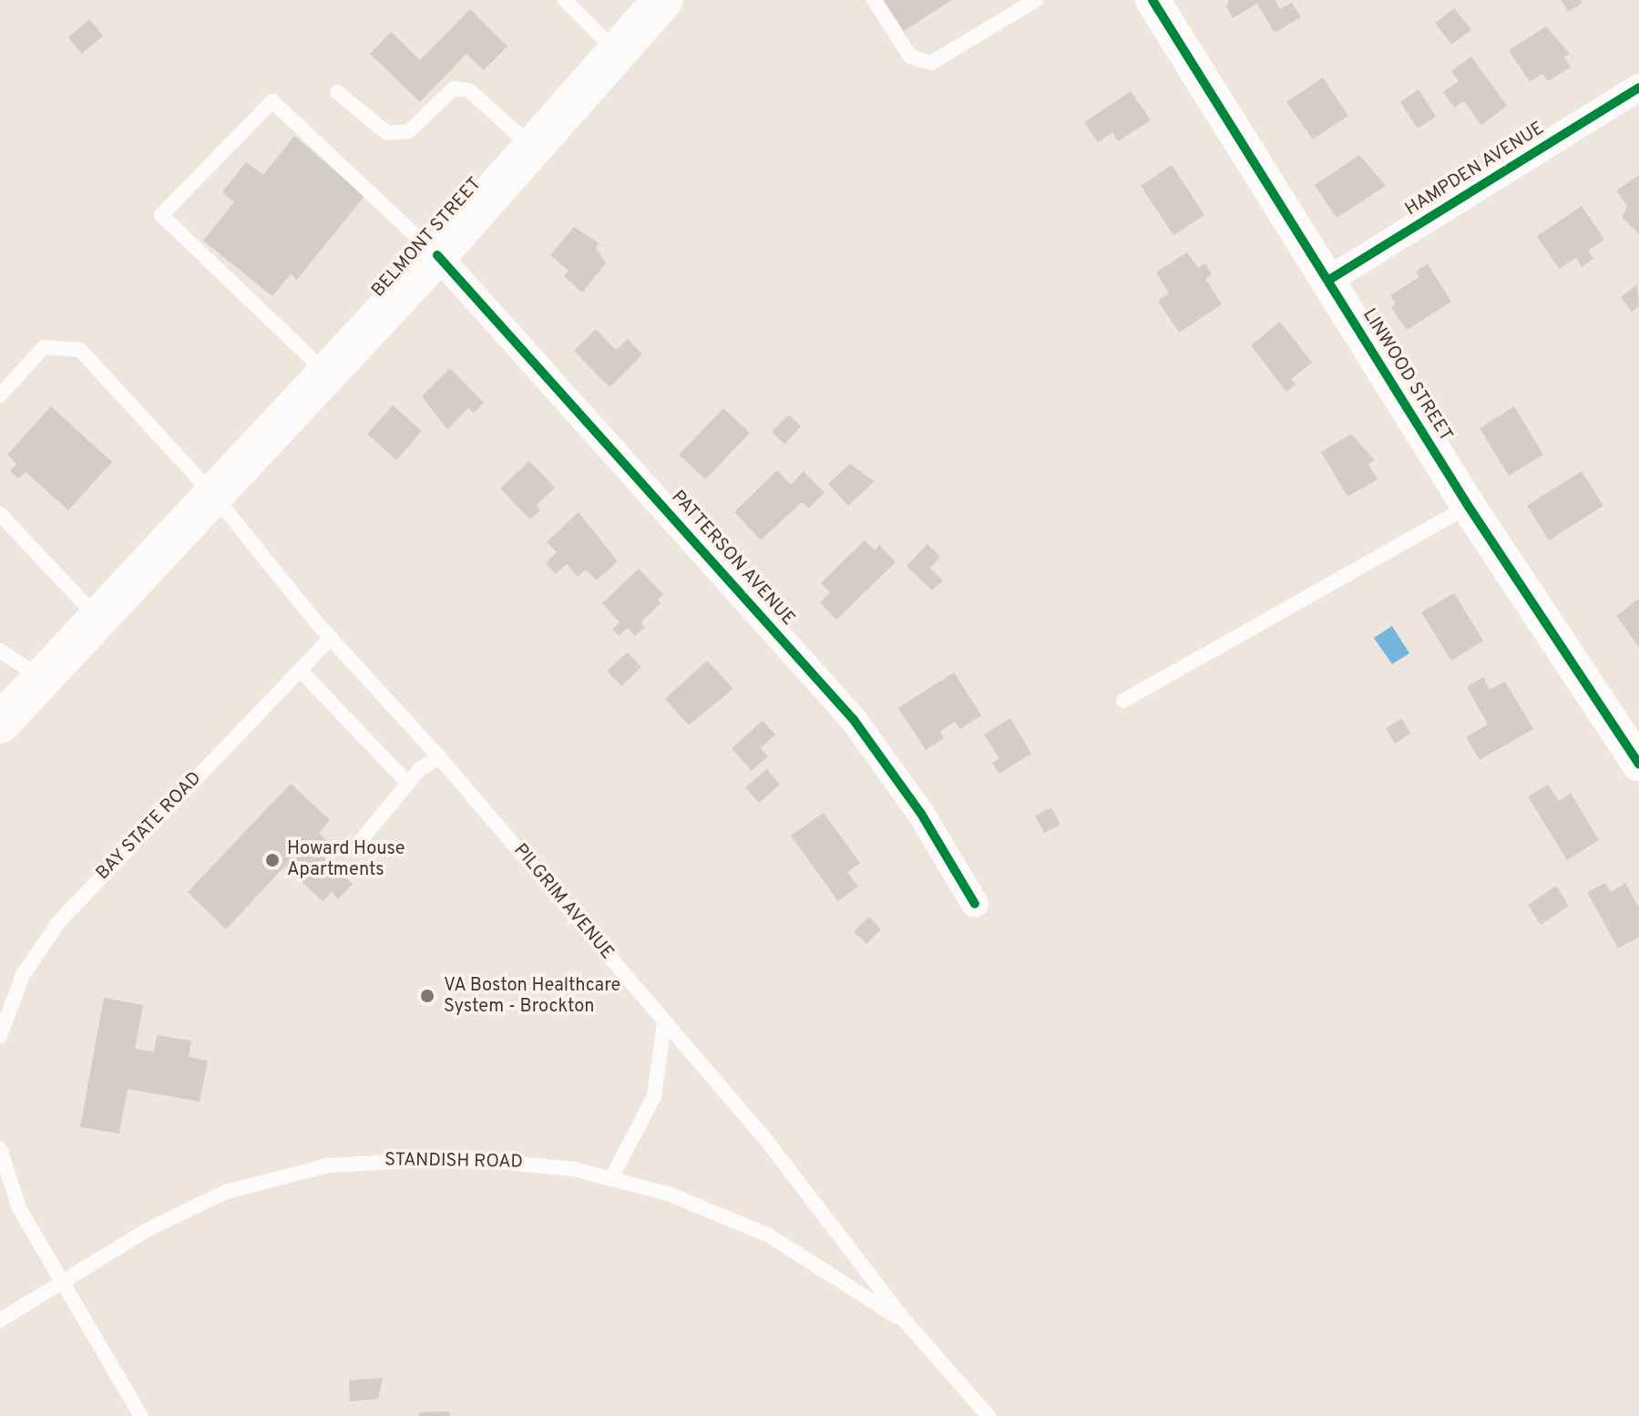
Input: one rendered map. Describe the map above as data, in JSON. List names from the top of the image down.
{
  "streets": {
    "main road": ["BELMONT STREET"],
    "street": ["HAMPDEN AVENUE", "LINWOOD STREET", "PATTERSON AVENUE"],
    "lane": ["BAY STATE ROAD", "PILGRIM AVENUE", "STANDISH ROAD"]
  },
  "crossings": [
    ["HAMPDEN AVENUE", "LINWOOD STREET"],
    ["BELMONT STREET", "PATTERSON AVENUE"],
    ["BELMONT STREET", "PILGRIM AVENUE"],
    ["BAY STATE ROAD", "PILGRIM AVENUE"],
    ["PILGRIM AVENUE", "STANDISH ROAD"]
  ],
  "places": ["Howard House Apartments", "VA Boston Healthcare System - Brockton"]
}
